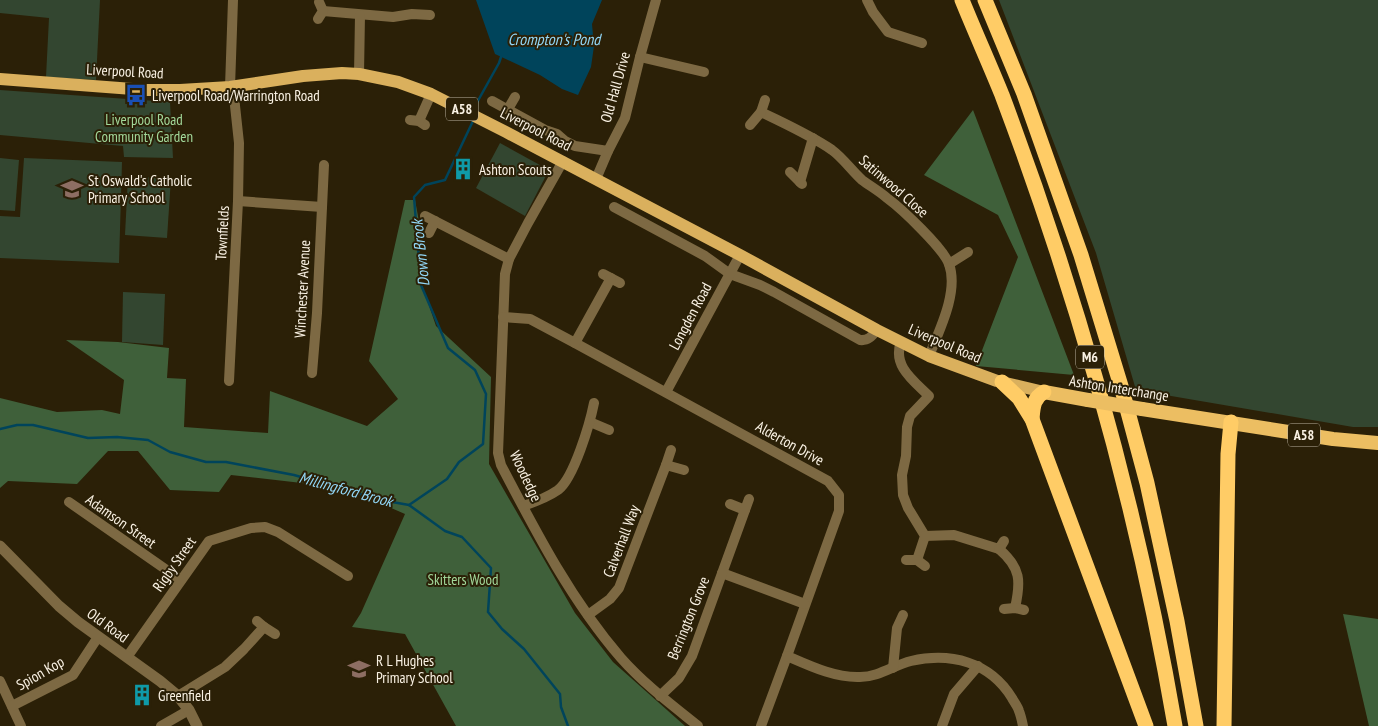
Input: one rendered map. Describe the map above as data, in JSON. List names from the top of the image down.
{
  "streets": {
    "highway": ["A58", "M6", "Ashton Interchange"],
    "main road": ["Liverpool Road"],
    "street": [
      "Old Hall Drive",
      "Satinwood Close",
      "Townfields",
      "Winchester Avenue",
      "Longden Road",
      "Alderton Drive",
      "Woodedge",
      "Adamson Street",
      "Calverhall Way",
      "Rigby Street",
      "Berrington Grove",
      "Old Road",
      "Spion Kop"
    ]
  },
  "crossings": [
    ["Liverpool Road", "Old Hall Drive"],
    ["Liverpool Road", "Satinwood Close"],
    ["Liverpool Road", "Townfields"],
    ["Liverpool Road", "Longden Road"],
    ["Liverpool Road", "Ashton Interchange"],
    ["Liverpool Road", "Woodedge"],
    ["A58", "Ashton Interchange"],
    ["Longden Road", "Alderton Drive"],
    ["Alderton Drive", "Woodedge"],
    ["Alderton Drive", "Berrington Grove"],
    ["Woodedge", "Calverhall Way"],
    ["Woodedge", "Berrington Grove"],
    ["Adamson Street", "Rigby Street"],
    ["Rigby Street", "Old Road"],
    ["Old Road", "Spion Kop"]
  ],
  "water": ["Crompton's Pond", "Down Brook", "Millingford Brook"],
  "parks": ["Liverpool Road Community Garden", "Skitters Wood"],
  "places": {
    "bus stop": ["Liverpool Road/Warrington Road"],
    "building": ["Ashton Scouts", "Greenfield"],
    "school or university": ["St Oswald's Catholic Primary School", "R L Hughes Primary School"]
  }
}
